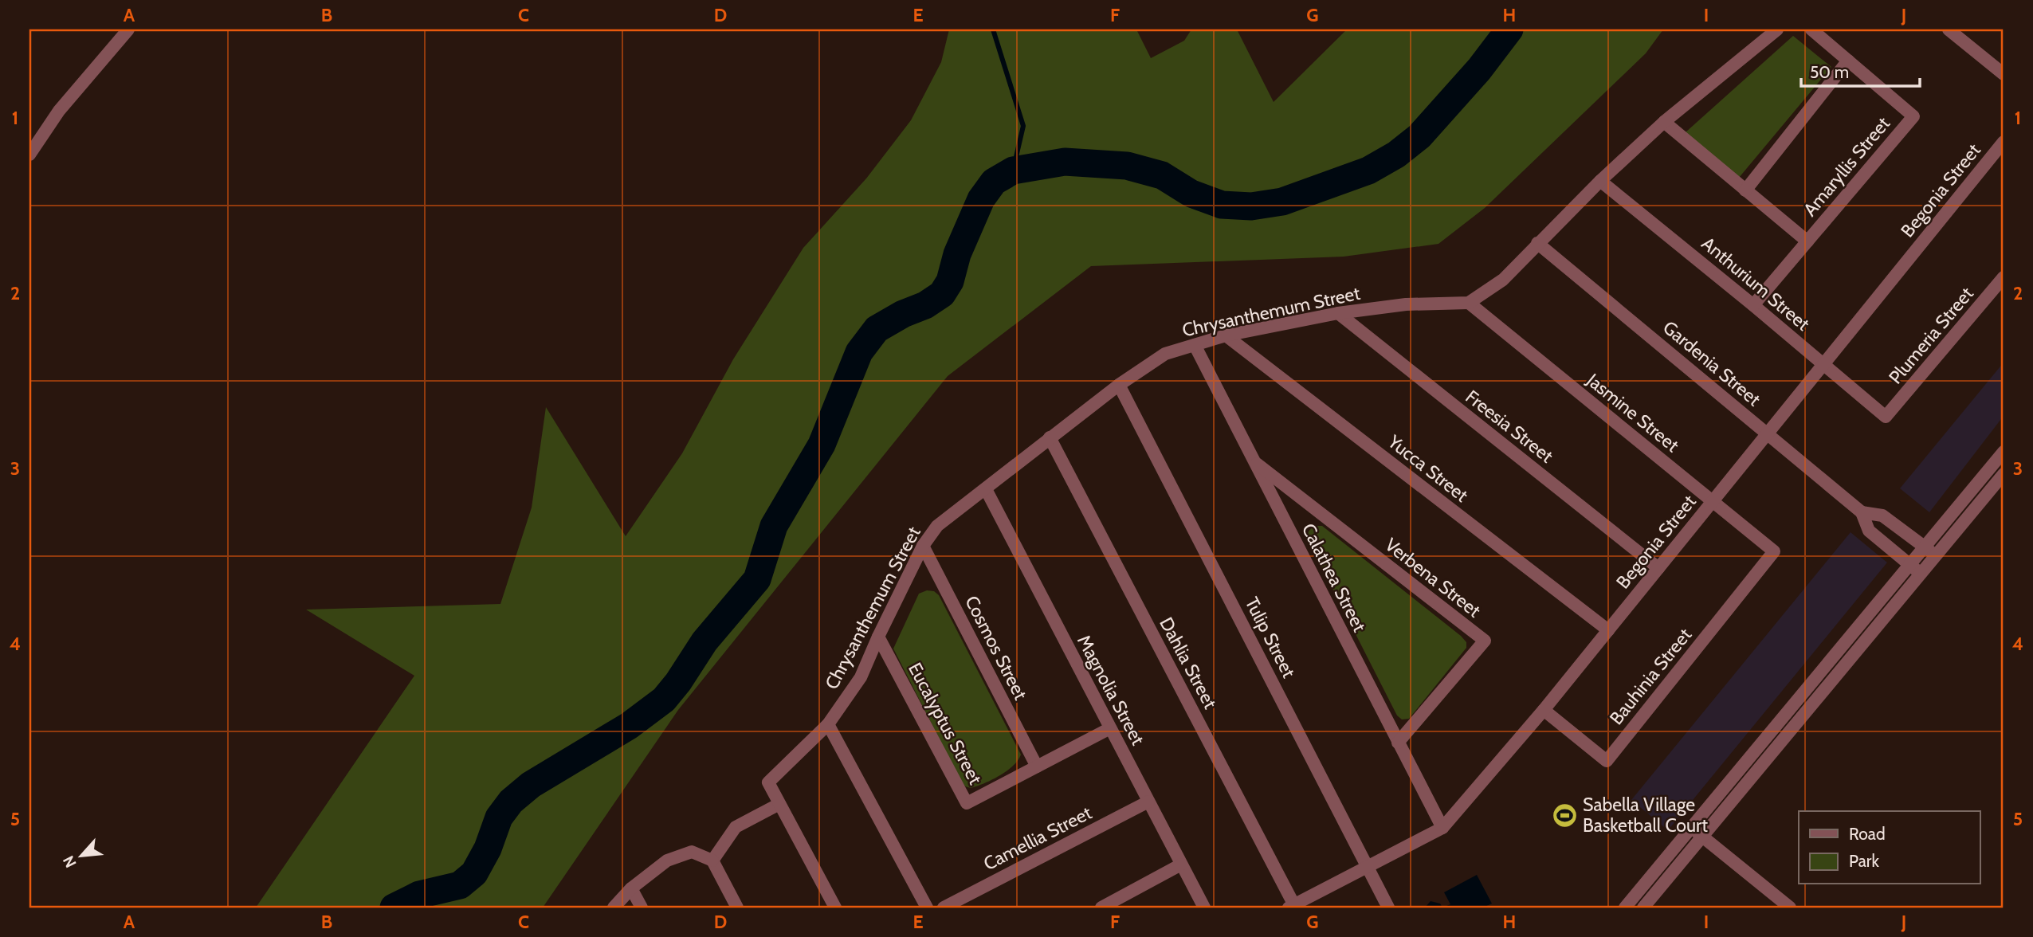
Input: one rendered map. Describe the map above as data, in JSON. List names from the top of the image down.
{
  "streets": {
    "street": [
      "Amaryllis Street",
      "Begonia Street",
      "Anthurium Street",
      "Chrysanthemum Street",
      "Plumeria Street",
      "Gardenia Street",
      "Jasmine Street",
      "Freesia Street",
      "Yucca Street",
      "Calathea Street",
      "Verbena Street",
      "Tulip Street",
      "Cosmos Street",
      "Dahlia Street",
      "Bauhinia Street",
      "Magnolia Street",
      "Eucalyptus Street",
      "Camellia Street"
    ]
  },
  "crossings": [
    ["Amaryllis Street", "Anthurium Street"],
    ["Begonia Street", "Anthurium Street"],
    ["Begonia Street", "Gardenia Street"],
    ["Begonia Street", "Jasmine Street"],
    ["Begonia Street", "Freesia Street"],
    ["Begonia Street", "Yucca Street"],
    ["Begonia Street", "Calathea Street"],
    ["Begonia Street", "Tulip Street"],
    ["Begonia Street", "Dahlia Street"],
    ["Begonia Street", "Bauhinia Street"],
    ["Anthurium Street", "Plumeria Street"],
    ["Chrysanthemum Street", "Jasmine Street"],
    ["Chrysanthemum Street", "Freesia Street"],
    ["Chrysanthemum Street", "Yucca Street"],
    ["Chrysanthemum Street", "Calathea Street"],
    ["Chrysanthemum Street", "Tulip Street"],
    ["Chrysanthemum Street", "Cosmos Street"],
    ["Chrysanthemum Street", "Dahlia Street"],
    ["Chrysanthemum Street", "Magnolia Street"],
    ["Chrysanthemum Street", "Eucalyptus Street"],
    ["Jasmine Street", "Bauhinia Street"],
    ["Calathea Street", "Verbena Street"],
    ["Cosmos Street", "Eucalyptus Street"],
    ["Magnolia Street", "Eucalyptus Street"],
    ["Magnolia Street", "Camellia Street"]
  ],
  "places": {
    "sports": ["Sabella Village Basketball Court"]
  },
  "legend": ["Road", "Park"],
  "scale_bar": "50 m",
  "north": "bottom left",
  "grid": {
    "columns": [
      "A",
      "B",
      "C",
      "D",
      "E",
      "F",
      "G",
      "H",
      "I",
      "J"
    ],
    "rows": [
      "1",
      "2",
      "3",
      "4",
      "5"
    ]
  }
}
